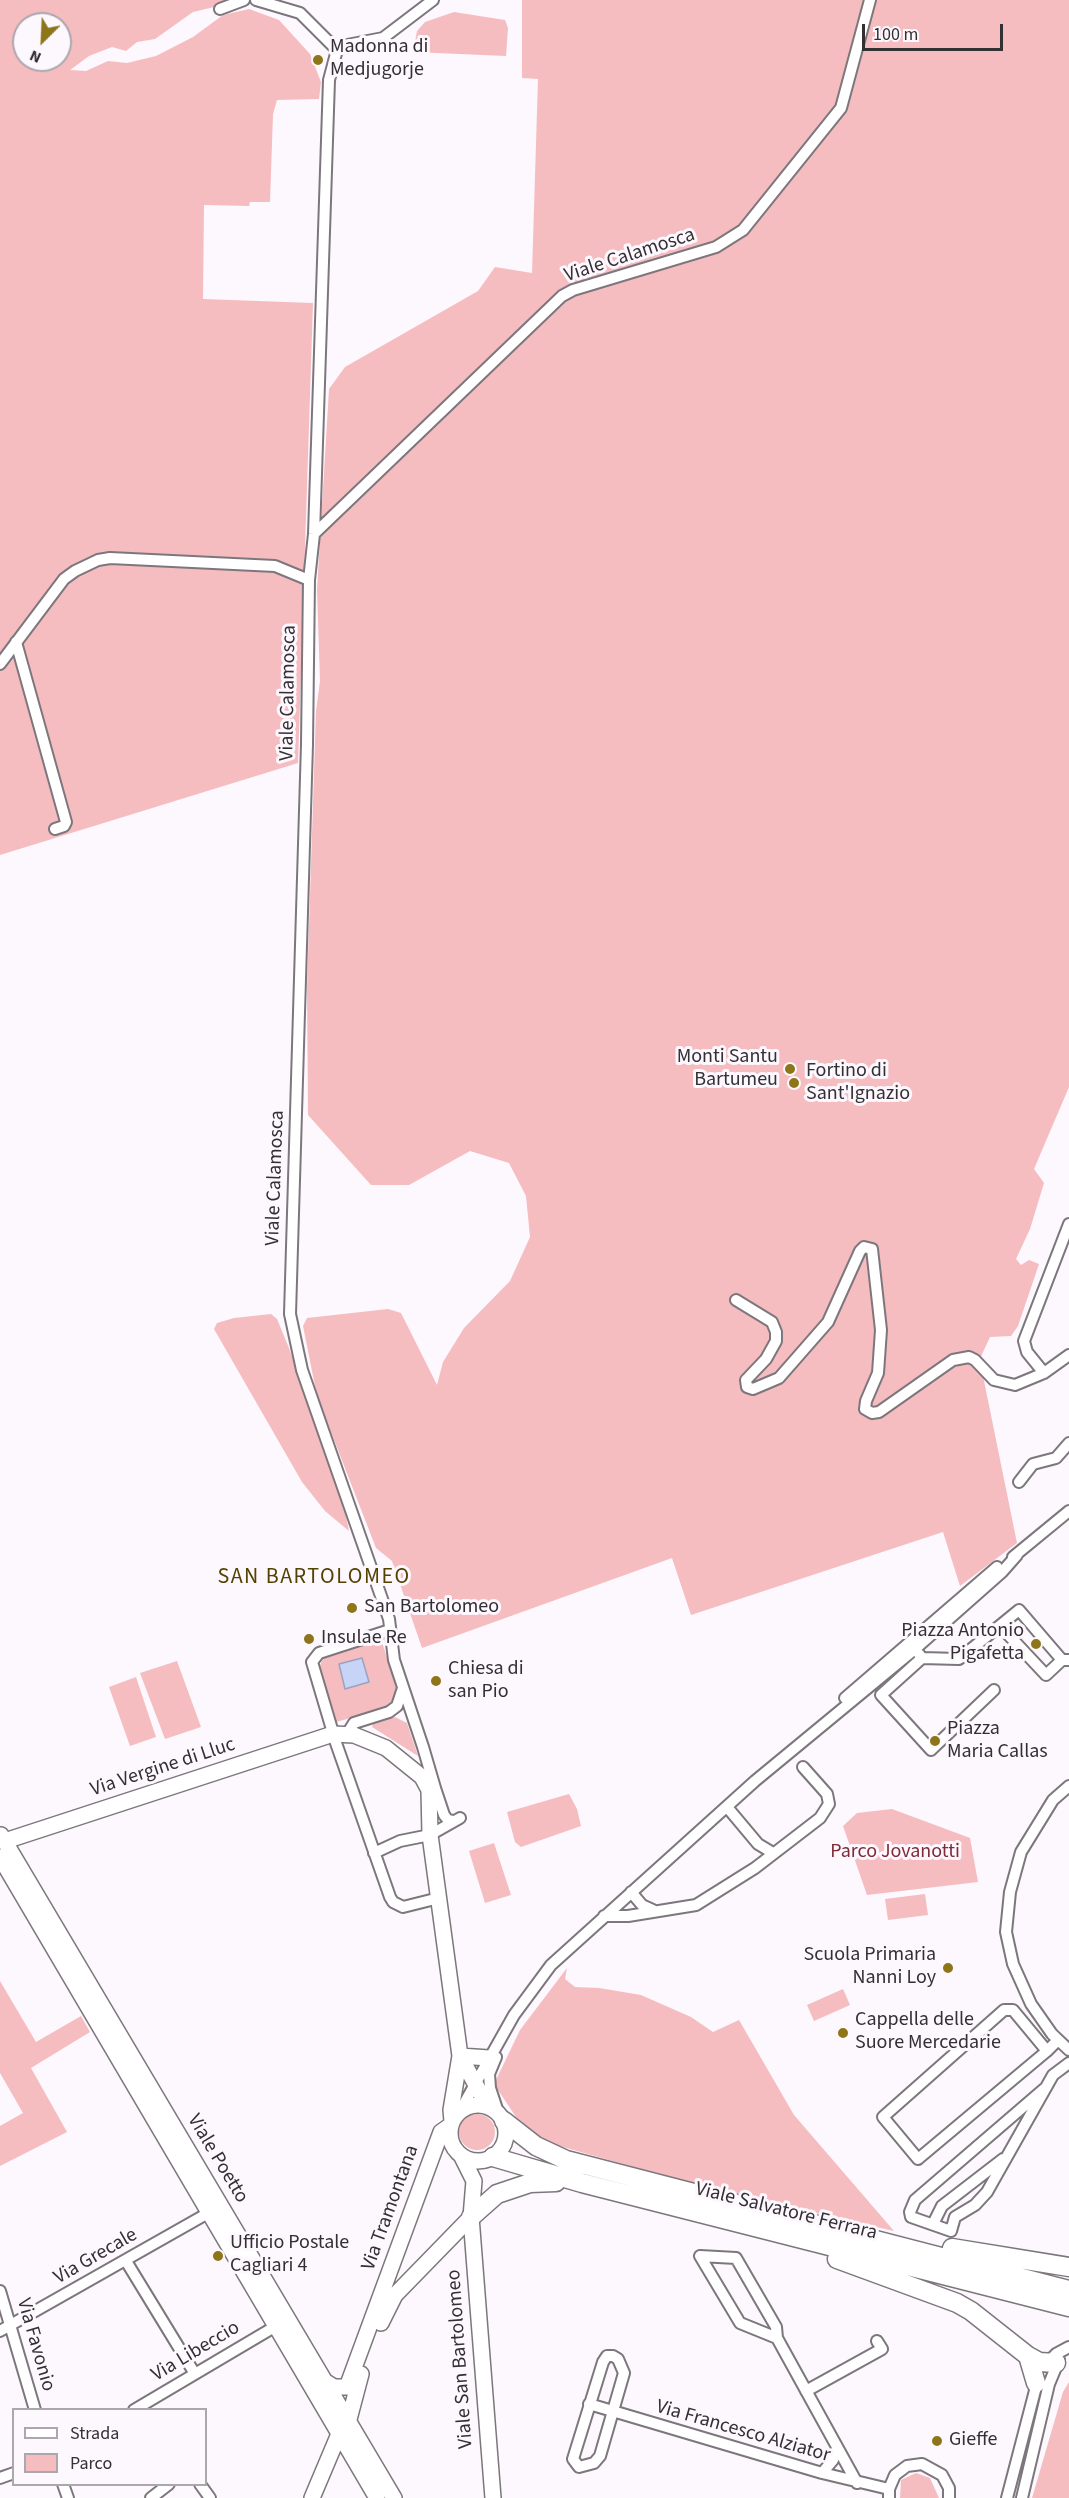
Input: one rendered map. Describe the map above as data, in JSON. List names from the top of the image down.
{
  "streets": {
    "highway": ["Viale Salvatore Ferrara"],
    "street": [
      "Viale Calamosca",
      "Via Vergine di Lluc",
      "Viale Poetto",
      "Via Tramontana",
      "Via Grecale",
      "Via Favonio",
      "Via Libeccio",
      "Viale San Bartolomeo",
      "Via Francesco Alziator"
    ]
  },
  "crossings": [
    ["Via Vergine di Lluc", "Viale Poetto"],
    ["Viale Poetto", "Via Tramontana"],
    ["Viale Poetto", "Via Grecale"],
    ["Viale Poetto", "Via Libeccio"],
    ["Via Tramontana", "Viale Salvatore Ferrara"],
    ["Via Tramontana", "Viale San Bartolomeo"],
    ["Viale Salvatore Ferrara", "Viale San Bartolomeo"],
    ["Via Grecale", "Via Favonio"]
  ],
  "districts": ["SAN BARTOLOMEO"],
  "parks": ["Parco Jovanotti"],
  "places": [
    "Madonna di Medjugorje",
    "Monti Santu Bartumeu",
    "Fortino di Sant'Ignazio",
    "San Bartolomeo",
    "Insulae Re",
    "Piazza Antonio Pigafetta",
    "Chiesa di san Pio",
    "Piazza Maria Callas",
    "Scuola Primaria Nanni Loy",
    "Cappella delle Suore Mercedarie",
    "Ufficio Postale Cagliari 4",
    "Gieffe"
  ],
  "legend": ["Strada", "Parco"],
  "scale_bar": "100 m",
  "north": "bottom left"
}
